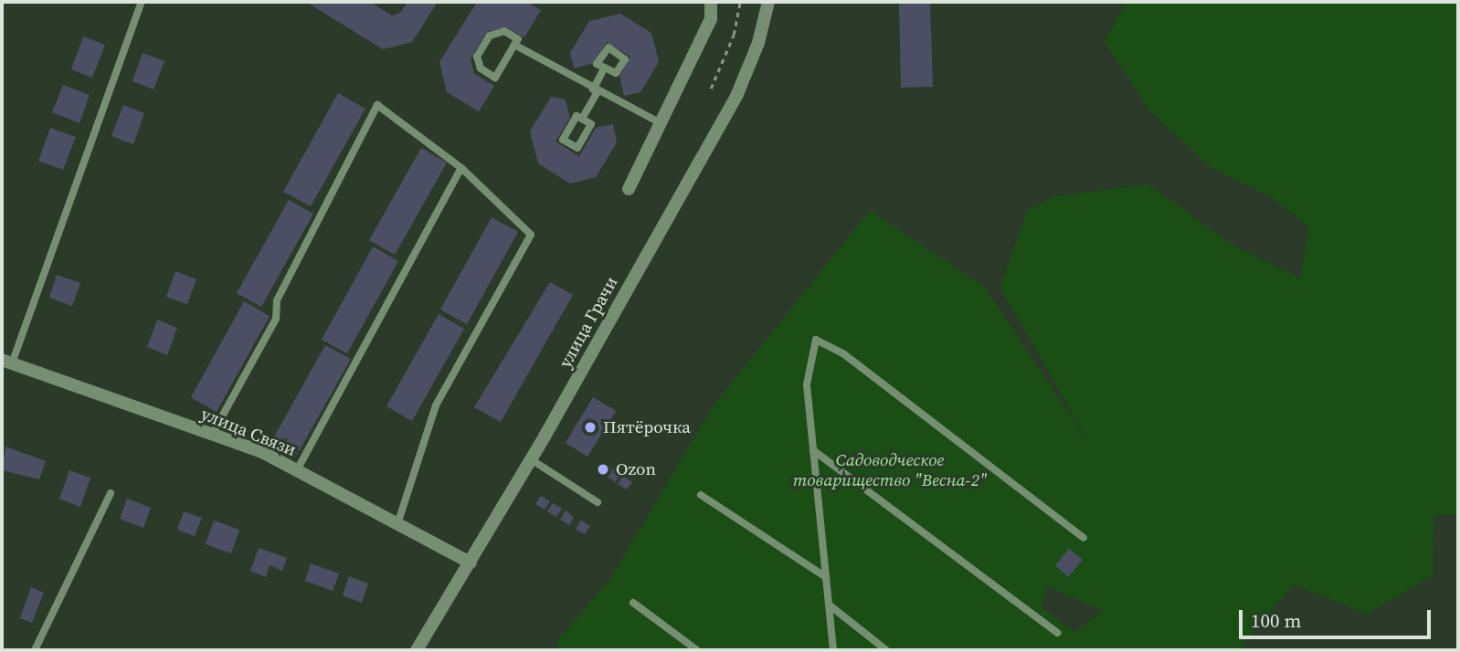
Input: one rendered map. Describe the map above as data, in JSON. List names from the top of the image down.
{
  "streets": {
    "street": ["улица Грачи", "улица Связи"]
  },
  "crossings": [
    ["улица Грачи", "улица Связи"]
  ],
  "parks": ["Садоводческое товарищество \"Весна-2\""],
  "places": ["Пятёрочка", "Ozon"],
  "scale_bar": "100 m"
}
